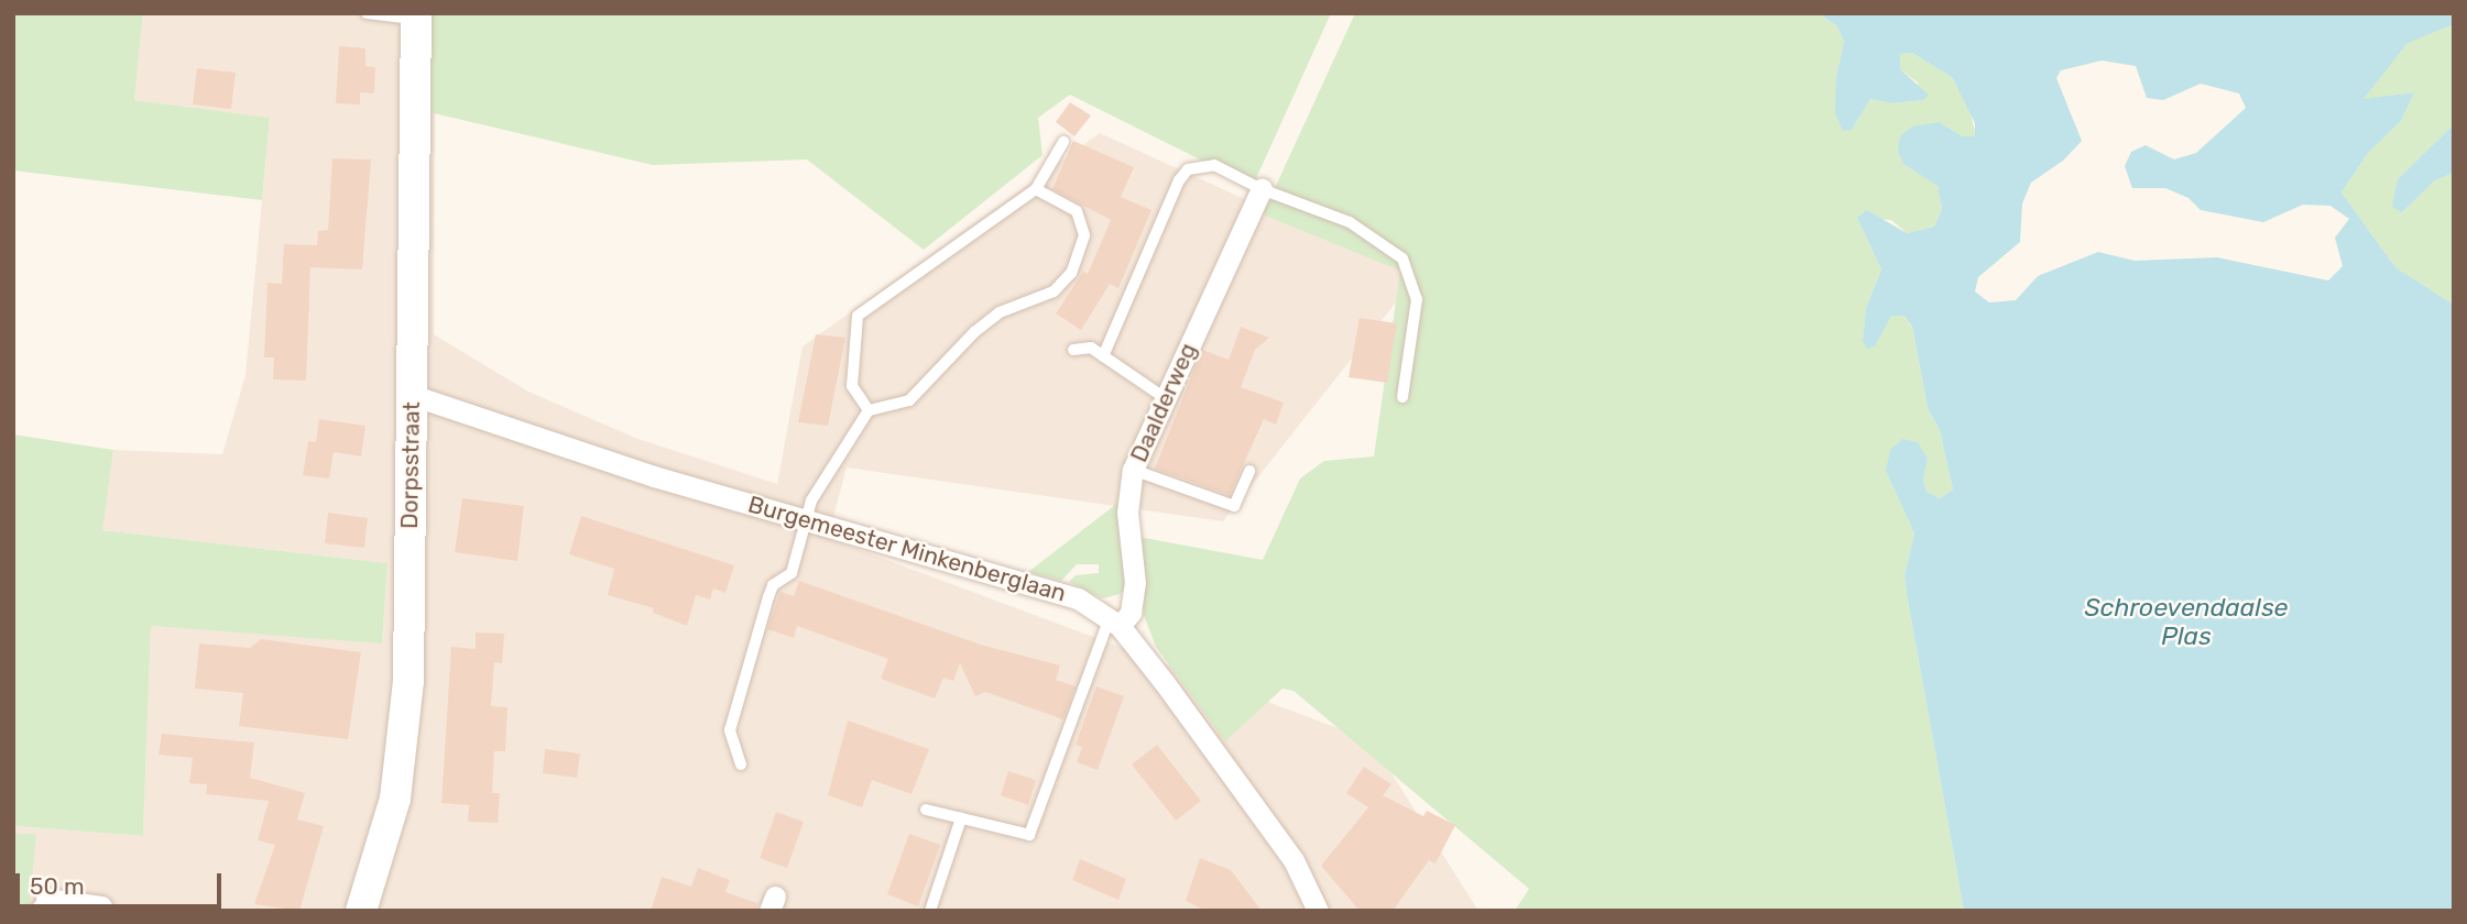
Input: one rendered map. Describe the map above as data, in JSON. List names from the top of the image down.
{
  "streets": {
    "street": ["Daalderweg", "Dorpsstraat", "Burgemeester Minkenberglaan"]
  },
  "crossings": [
    ["Daalderweg", "Burgemeester Minkenberglaan"],
    ["Dorpsstraat", "Burgemeester Minkenberglaan"]
  ],
  "water": ["Schroevendaalse Plas"],
  "scale_bar": "50 m"
}
